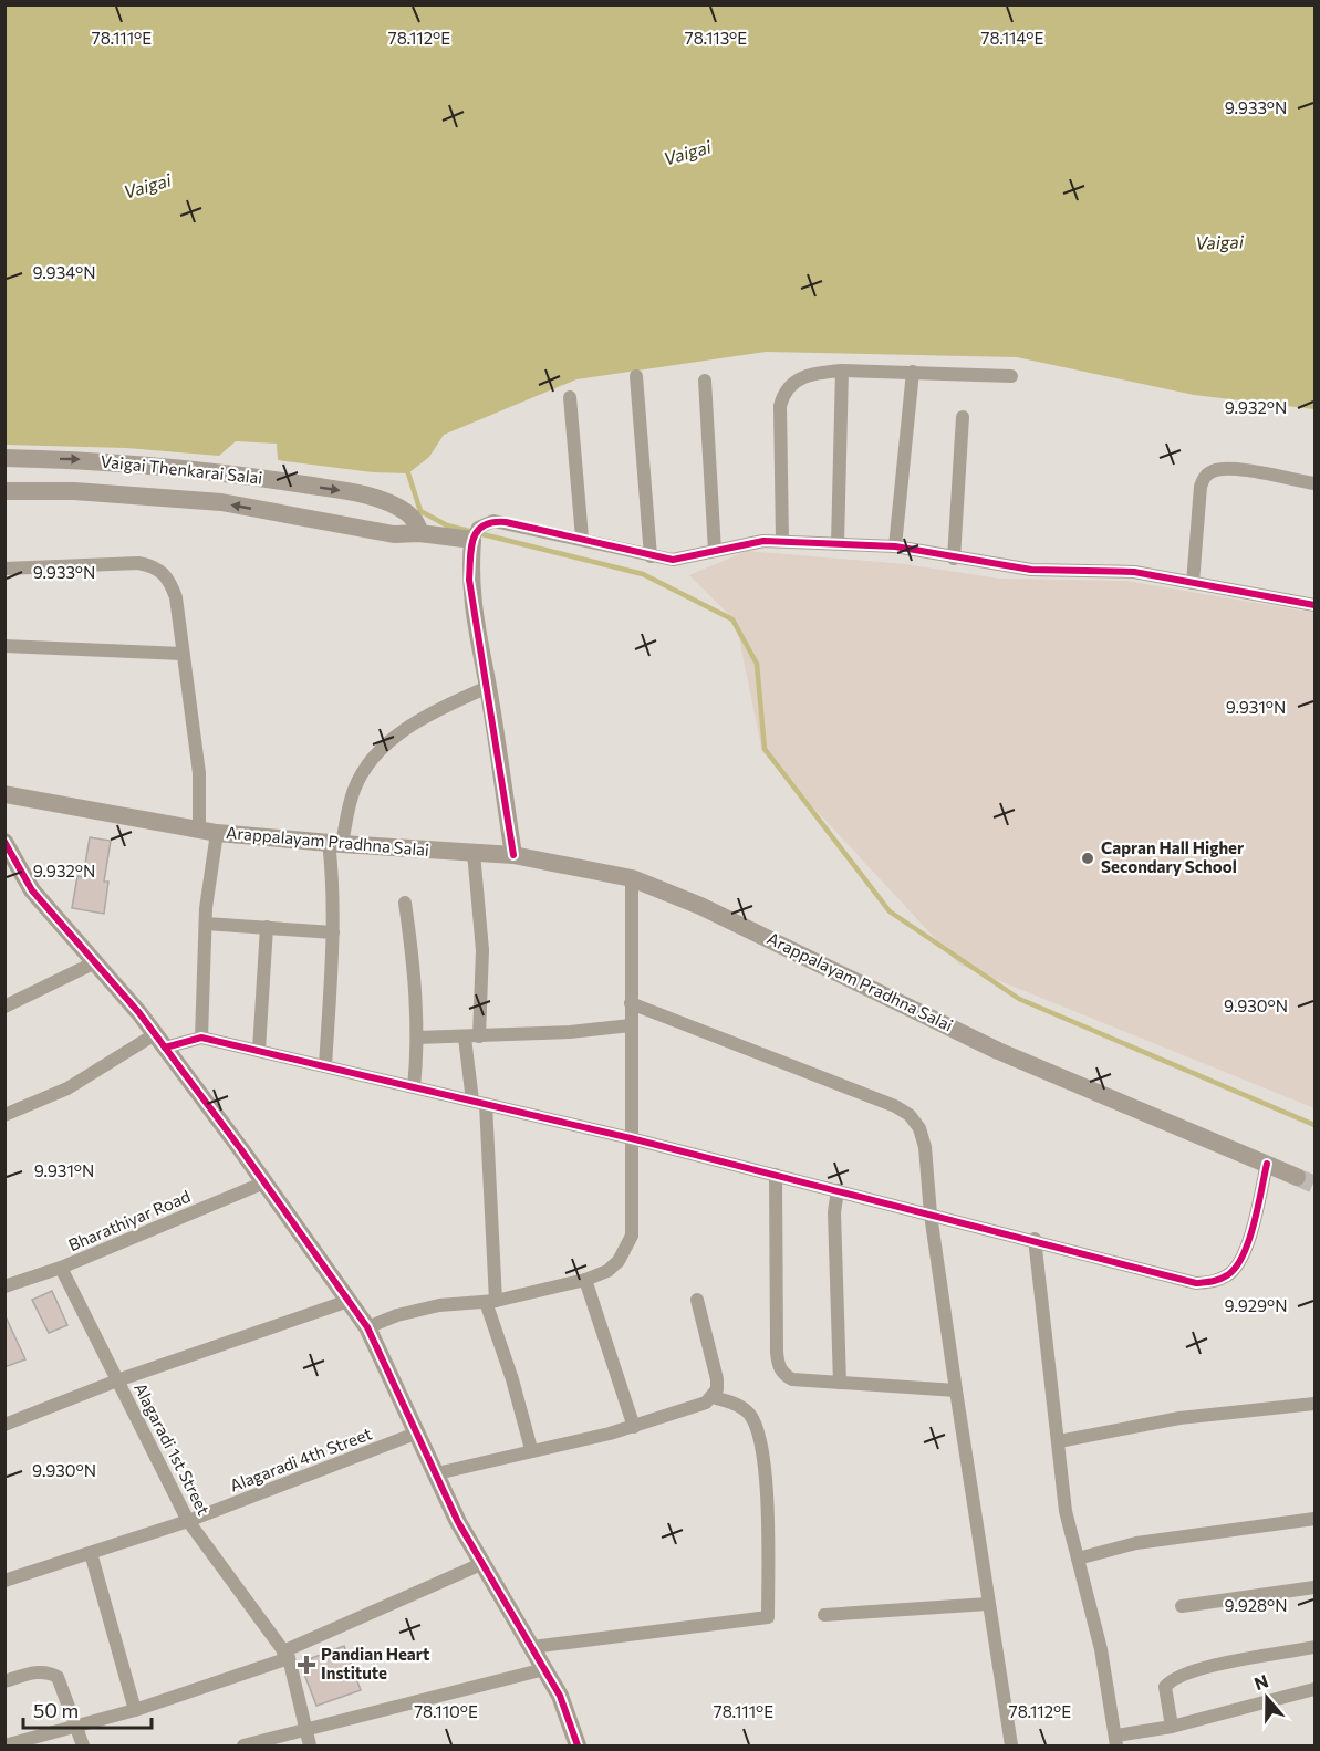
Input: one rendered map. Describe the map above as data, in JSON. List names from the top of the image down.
{
  "streets": {
    "street": [
      "Vaigai Thenkarai Salai",
      "Arappalayam Pradhna Salai",
      "Bharathiyar Road",
      "Alagaradi 1st Street",
      "Alagaradi 4th Street"
    ]
  },
  "crossings": [
    ["Bharathiyar Road", "Alagaradi 1st Street"],
    ["Alagaradi 1st Street", "Alagaradi 4th Street"]
  ],
  "water": ["Vaigai"],
  "places": {
    "other": ["Capran Hall Higher Secondary School"],
    "health": ["Pandian Heart Institute"]
  },
  "scale_bar": "50 m",
  "north": "top",
  "coordinates": [
    "78.111°E",
    "78.113°E",
    "78.112°E",
    "78.114°E",
    "9.933°N",
    "9.934°N",
    "9.932°N",
    "9.931°N",
    "9.930°N",
    "9.929°N",
    "9.928°N",
    "78.110°E"
  ]
}
